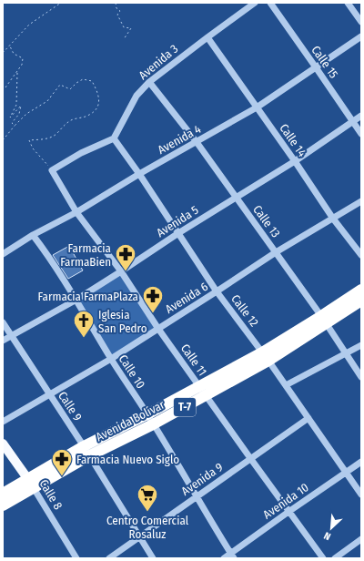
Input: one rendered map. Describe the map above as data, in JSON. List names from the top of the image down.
{
  "streets": {
    "highway": ["T-7", "Avenida Bolívar"],
    "main road": ["Calle 8"],
    "street": [
      "Avenida 3",
      "Calle 15",
      "Avenida 4",
      "Calle 14",
      "Avenida 5",
      "Calle 13",
      "Avenida 6",
      "Calle 12",
      "Calle 11",
      "Calle 10",
      "Calle 9",
      "Avenida 9",
      "Avenida 10"
    ]
  },
  "crossings": [
    ["Avenida 3", "Calle 14"],
    ["Avenida 3", "Calle 13"],
    ["Avenida 3", "Calle 12"],
    ["Calle 15", "Avenida 4"],
    ["Calle 15", "Avenida 5"],
    ["Avenida 4", "Calle 14"],
    ["Avenida 4", "Calle 13"],
    ["Avenida 4", "Calle 12"],
    ["Avenida 4", "Calle 11"],
    ["Avenida 4", "Calle 10"],
    ["Calle 14", "Avenida 5"],
    ["Calle 14", "Avenida 6"],
    ["Avenida 5", "Calle 13"],
    ["Avenida 5", "Calle 12"],
    ["Avenida 5", "Calle 11"],
    ["Avenida 5", "Calle 10"],
    ["Avenida 5", "Calle 9"],
    ["Calle 13", "Avenida 6"],
    ["Calle 13", "Avenida Bolívar"],
    ["Avenida 6", "Calle 12"],
    ["Avenida 6", "Calle 11"],
    ["Avenida 6", "Calle 10"],
    ["Avenida 6", "Calle 9"],
    ["Calle 12", "Avenida Bolívar"],
    ["Calle 12", "Avenida 9"],
    ["Calle 12", "Avenida 10"],
    ["Calle 11", "Avenida Bolívar"],
    ["Calle 11", "Avenida 9"],
    ["Calle 11", "Avenida 10"],
    ["Calle 10", "Avenida Bolívar"],
    ["Calle 10", "Avenida 9"],
    ["Calle 10", "Avenida 10"],
    ["Calle 9", "Avenida Bolívar"],
    ["Calle 9", "Avenida 9"],
    ["Avenida Bolívar", "Calle 8"]
  ],
  "places": {
    "pharmacy": ["Farmacia FarmaBien", "Farmacia FarmaPlaza", "Farmacia Nuevo Siglo"],
    "church": ["Iglesia San Pedro"],
    "supermarket": ["Centro Comercial Rosaluz"]
  },
  "north": "bottom left"
}
